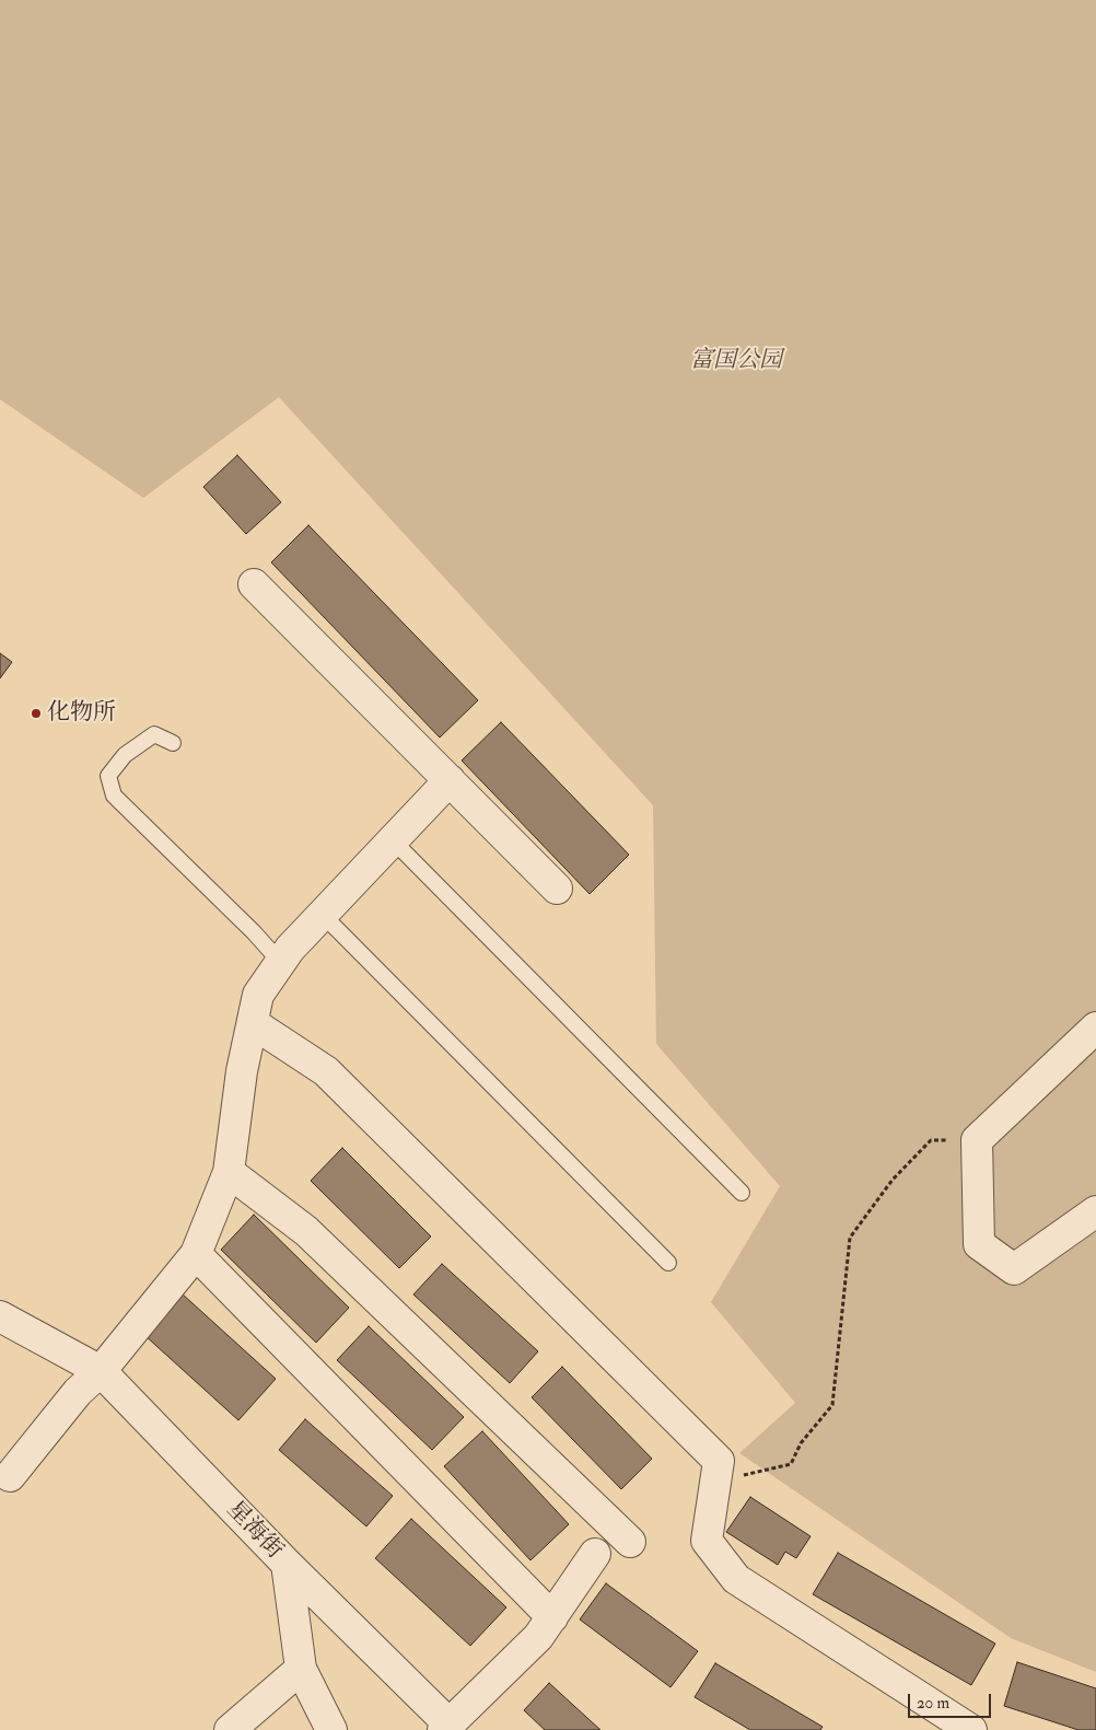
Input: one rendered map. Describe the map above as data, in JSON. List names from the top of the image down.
{
  "streets": {
    "street": ["星海街"]
  },
  "parks": ["富国公园"],
  "places": ["化物所"],
  "scale_bar": "20 m"
}
